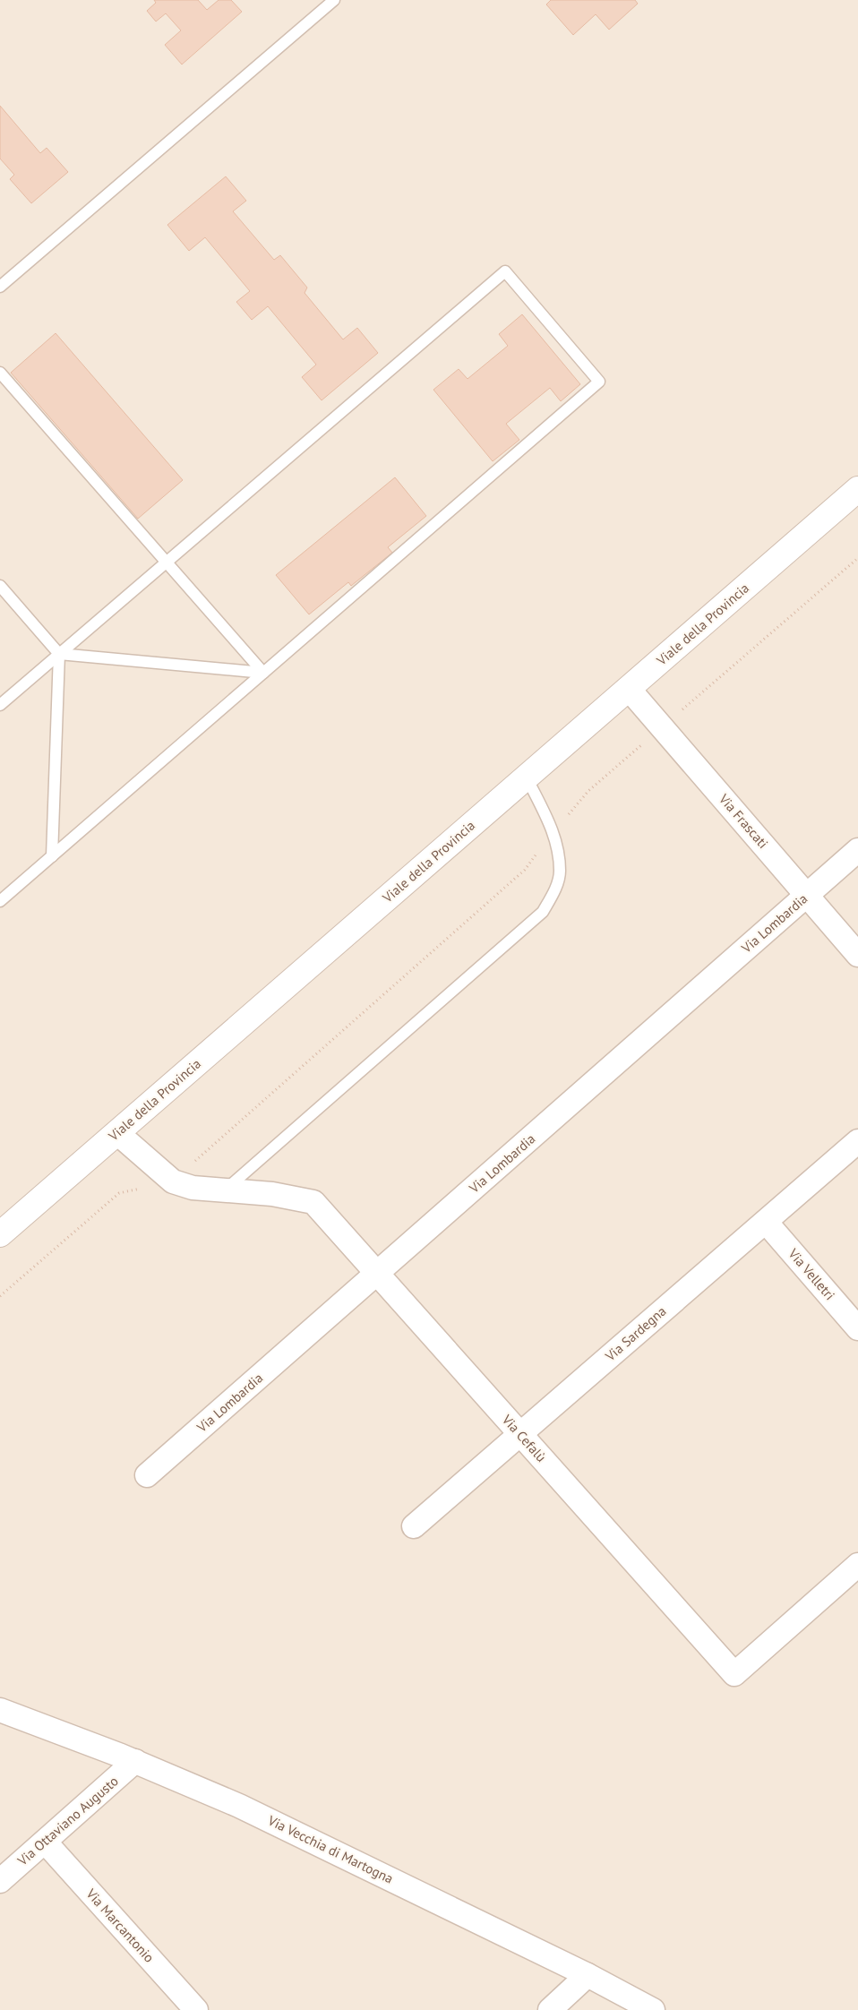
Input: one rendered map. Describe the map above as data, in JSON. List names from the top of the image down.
{
  "streets": {
    "street": [
      "Viale della Provincia",
      "Via Frascati",
      "Via Lombardia",
      "Via Velletri",
      "Via Sardegna",
      "Via Cefalù",
      "Via Ottaviano Augusto",
      "Via Vecchia di Martogna",
      "Via Marcantonio"
    ]
  },
  "crossings": [
    ["Viale della Provincia", "Via Frascati"],
    ["Via Frascati", "Via Lombardia"],
    ["Via Lombardia", "Via Cefalù"],
    ["Via Velletri", "Via Sardegna"],
    ["Via Sardegna", "Via Cefalù"],
    ["Via Ottaviano Augusto", "Via Vecchia di Martogna"],
    ["Via Ottaviano Augusto", "Via Marcantonio"]
  ]
}
